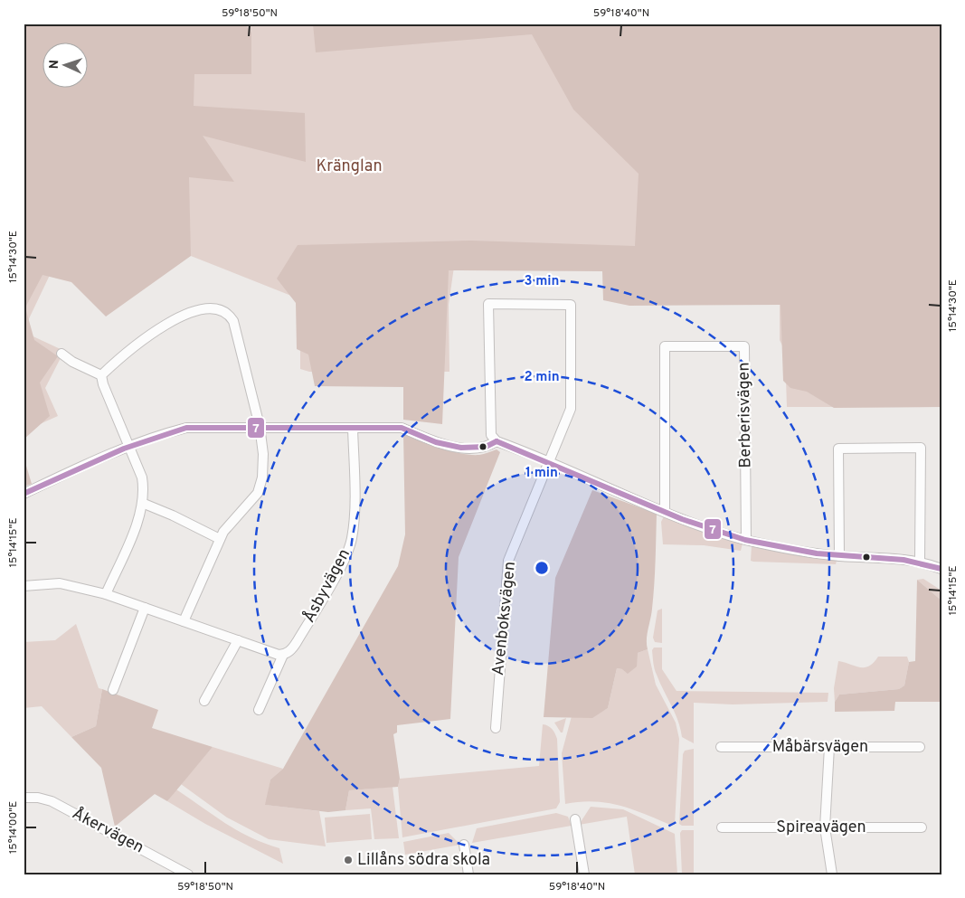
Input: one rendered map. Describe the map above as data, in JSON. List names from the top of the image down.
{
  "streets": {
    "street": [
      "Berberisvägen",
      "Åsbyvägen",
      "Avenboksvägen",
      "Måbärsvägen",
      "Spireavägen",
      "Åkervägen"
    ]
  },
  "parks": ["Kränglan"],
  "places": ["Lillåns södra skola"],
  "lines": ["transit line 7"],
  "north": "left",
  "coordinates": [
    "59°18'50\"N",
    "59°18'40\"N",
    "15°14'30\"E",
    "15°14'15\"E",
    "15°14'00\"E"
  ],
  "rings": ["3 min", "2 min", "1 min"]
}
